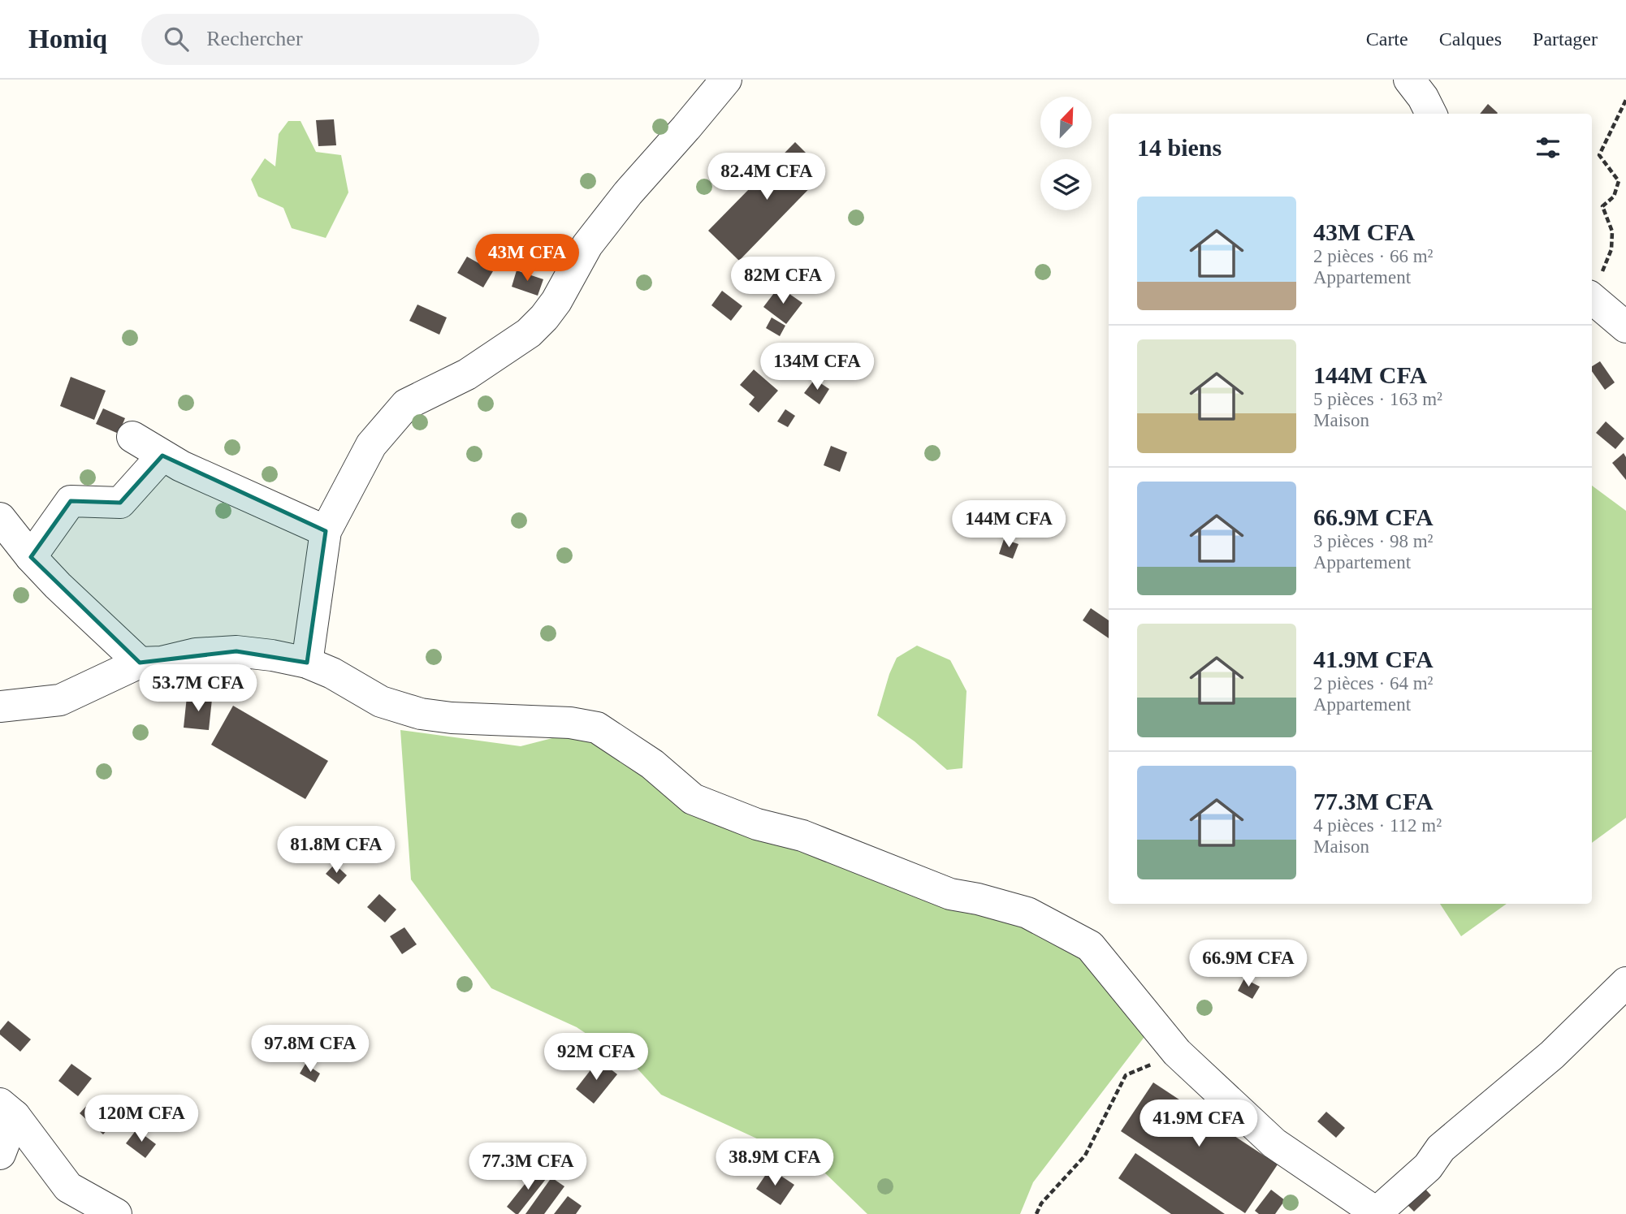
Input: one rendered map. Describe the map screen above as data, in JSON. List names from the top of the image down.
{
  "north": "top right",
  "page": {
    "header": "Homiq",
    "search": "Rechercher",
    "nav": ["Carte", "Calques", "Partager"],
    "heading": "14 biens",
    "price": [
      "82.4M CFA",
      "43M CFA",
      "82M CFA",
      "134M CFA",
      "144M CFA",
      "53.7M CFA",
      "81.8M CFA",
      "66.9M CFA",
      "97.8M CFA",
      "92M CFA",
      "120M CFA",
      "41.9M CFA",
      "38.9M CFA",
      "77.3M CFA"
    ],
    "list": [
      {
        "name": "43M CFA",
        "note": "2 pièces · 66 m² · Appartement"
      },
      {
        "name": "144M CFA",
        "note": "5 pièces · 163 m² · Maison"
      },
      {
        "name": "66.9M CFA",
        "note": "3 pièces · 98 m² · Appartement"
      },
      {
        "name": "41.9M CFA",
        "note": "2 pièces · 64 m² · Appartement"
      },
      {
        "name": "77.3M CFA",
        "note": "4 pièces · 112 m² · Maison"
      }
    ]
  }
}
